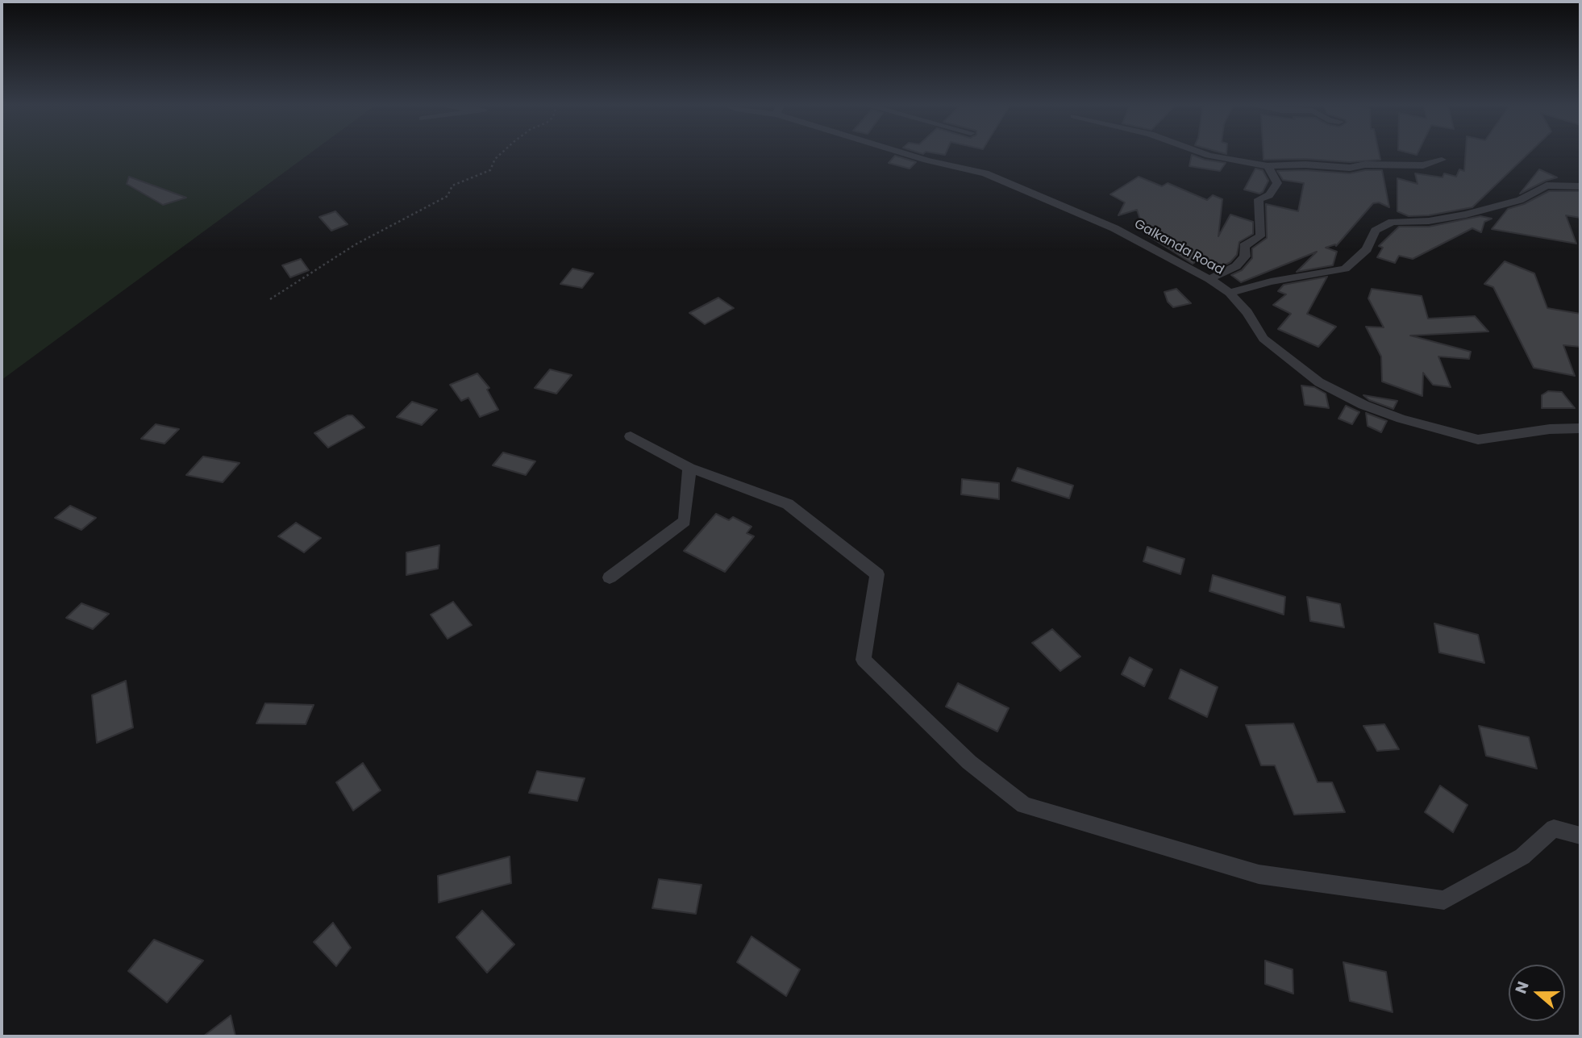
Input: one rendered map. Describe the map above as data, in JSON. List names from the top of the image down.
{
  "streets": {
    "street": ["Galkanda Road"]
  },
  "north": "left"
}
